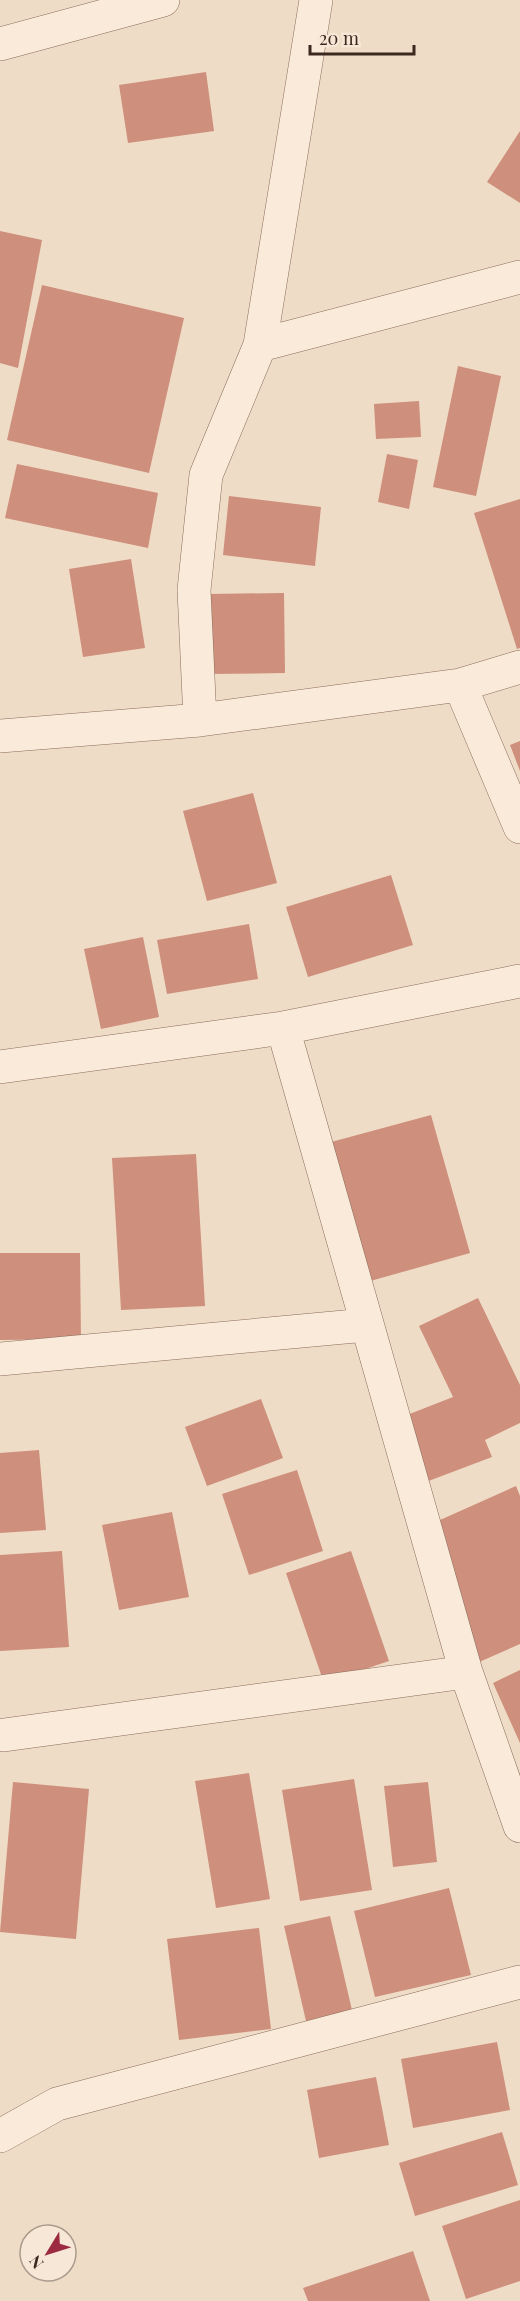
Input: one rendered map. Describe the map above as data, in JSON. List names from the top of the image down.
{
  "scale_bar": "20 m",
  "north": "bottom left"
}
